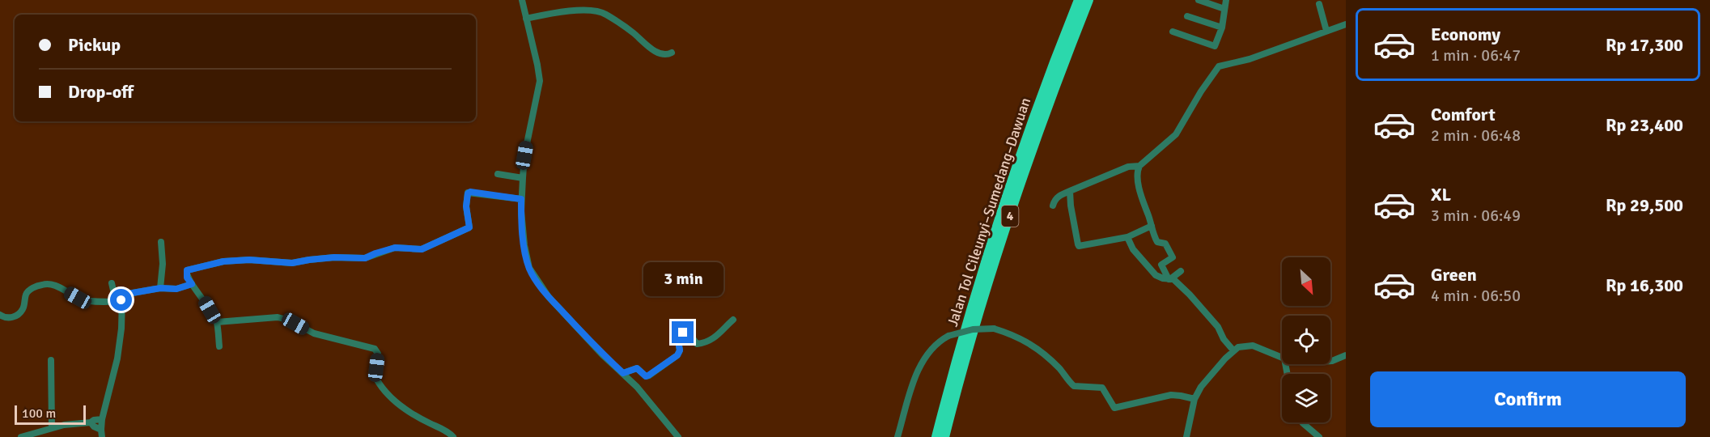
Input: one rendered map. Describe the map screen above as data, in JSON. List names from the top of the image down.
{
  "streets": {
    "highway": ["Jalan Tol Cileunyi–Sumedang–Dawuan", "4"]
  },
  "scale_bar": "100 m",
  "north": "bottom right",
  "page": {
    "list": [
      {
        "name": "Economy",
        "note": "1 min · 06:47",
        "value": "Rp 17,300"
      },
      {
        "name": "Comfort",
        "note": "2 min · 06:48",
        "value": "Rp 23,400"
      },
      {
        "name": "XL",
        "note": "3 min · 06:49",
        "value": "Rp 29,500"
      },
      {
        "name": "Green",
        "note": "4 min · 06:50",
        "value": "Rp 16,300"
      }
    ],
    "banner": ["Pickup", "Drop-off"],
    "bubble": "3 min",
    "buttons": "Confirm",
    "scale": "100 m"
  }
}
